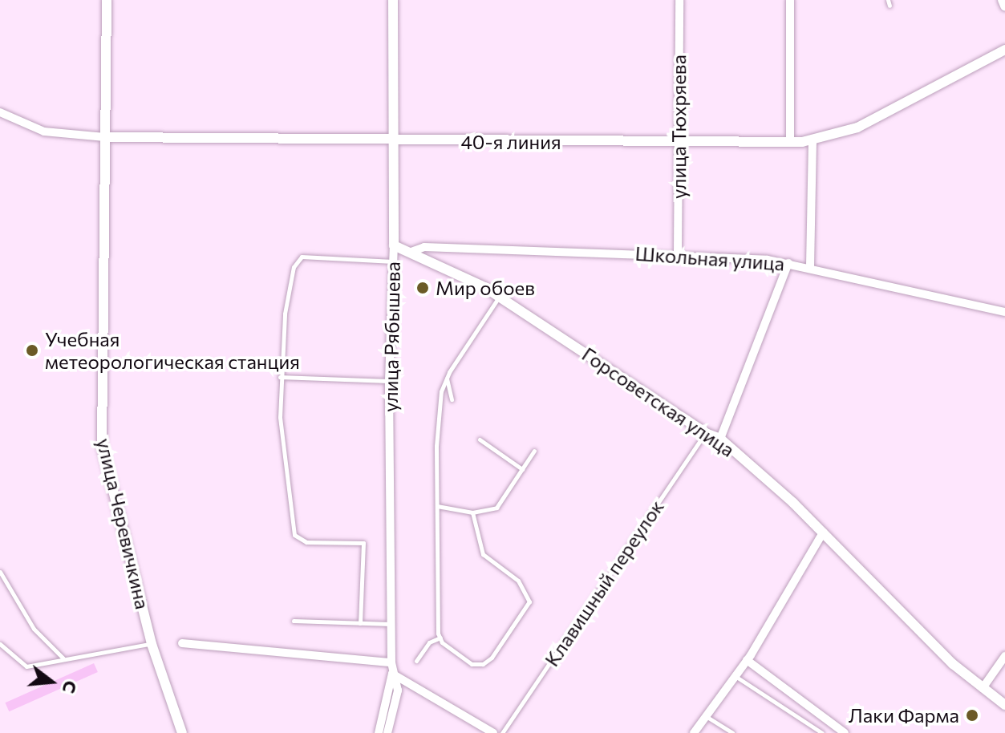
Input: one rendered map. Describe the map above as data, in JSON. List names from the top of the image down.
{
  "streets": {
    "street": [
      "улица Тюхряева",
      "40-я линия",
      "Школьная улица",
      "улица Рябышева",
      "Горсоветская улица",
      "улица Черевичкина"
    ],
    "lane": ["Клавишный переулок"]
  },
  "crossings": [
    ["улица Тюхряева", "40-я линия"],
    ["улица Тюхряева", "Школьная улица"],
    ["40-я линия", "улица Рябышева"],
    ["40-я линия", "улица Черевичкина"],
    ["Школьная улица", "Горсоветская улица"],
    ["улица Рябышева", "Горсоветская улица"],
    ["Горсоветская улица", "Клавишный переулок"]
  ],
  "places": ["Мир обоев", "Учебная метеорологическая станция", "Лаки Фарма"],
  "north": "right"
}
